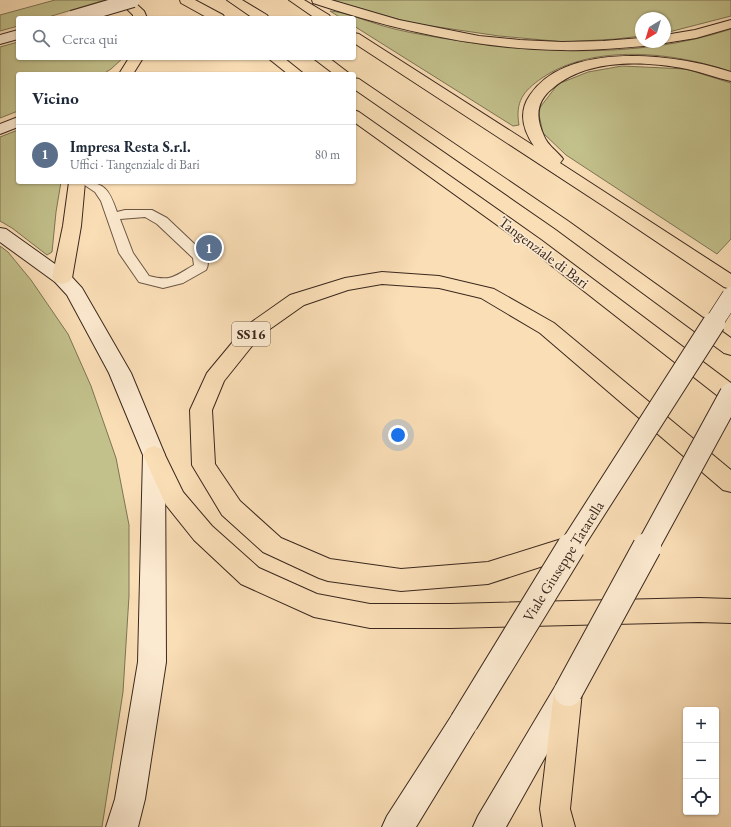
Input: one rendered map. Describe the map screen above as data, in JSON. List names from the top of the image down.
{
  "streets": {
    "highway": ["Tangenziale di Bari", "SS16"],
    "main road": ["Viale Giuseppe Tatarella"]
  },
  "crossings": [
    ["SS16", "Viale Giuseppe Tatarella"]
  ],
  "north": "bottom left",
  "page": {
    "search": "Cerca qui",
    "heading": "Vicino",
    "list": [
      {
        "mark": "1",
        "name": "Impresa Resta S.r.l.",
        "note": "Uffici · Tangenziale di Bari",
        "value": "80 m"
      }
    ],
    "pins": "1",
    "map_buttons": ["+", "−"]
  }
}
